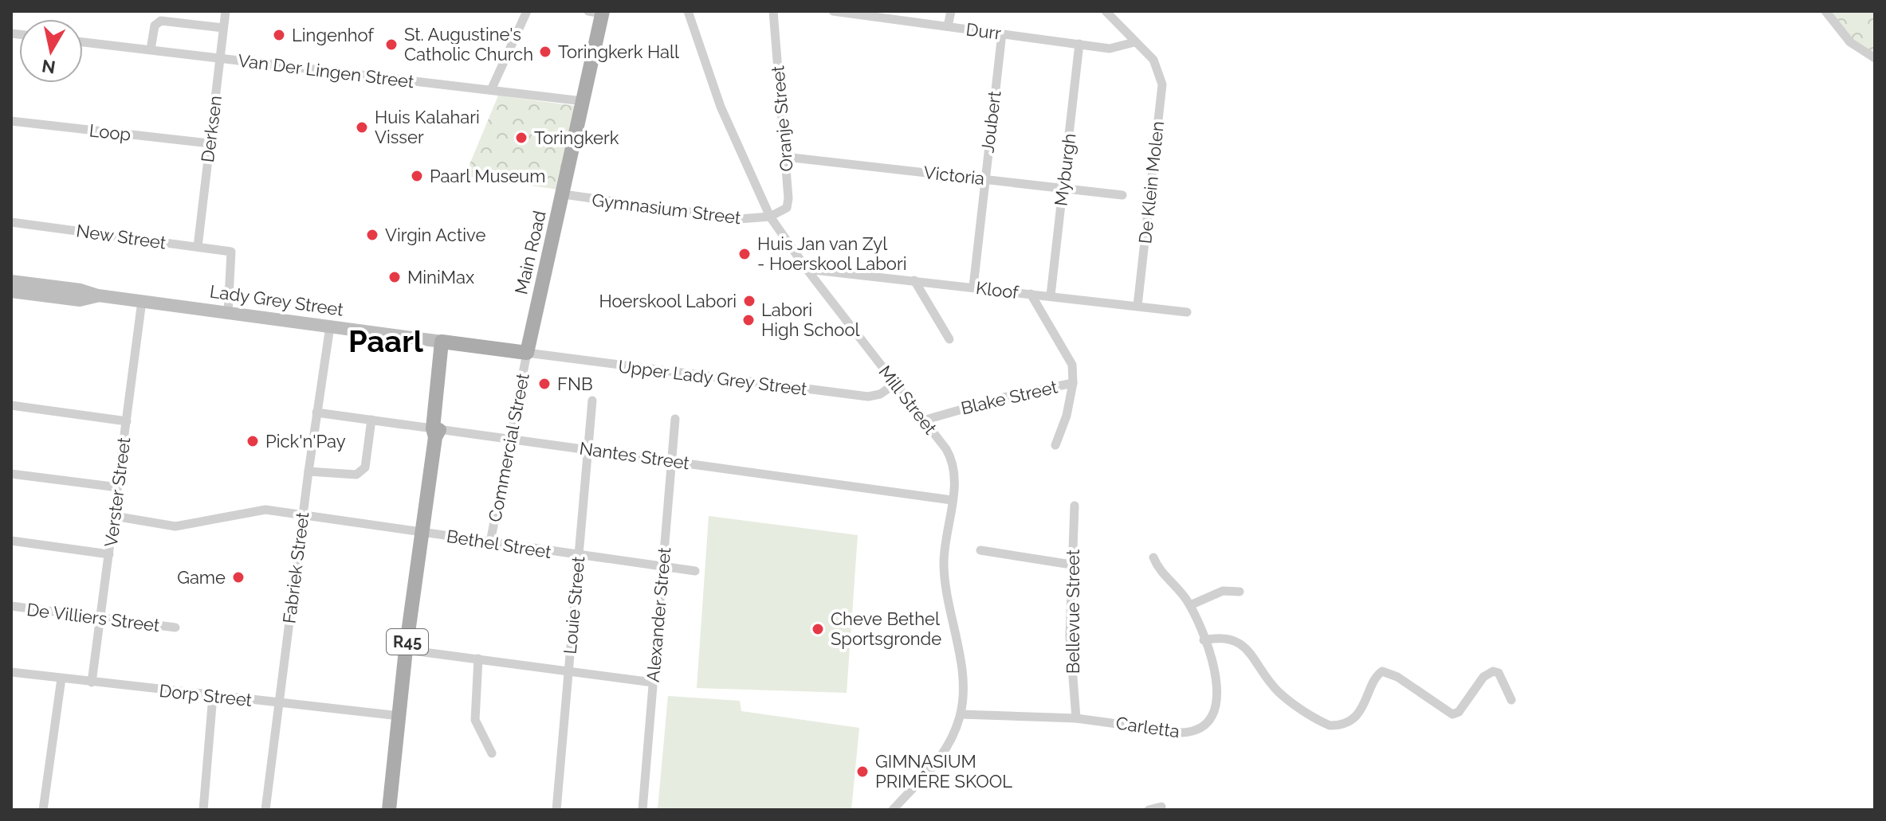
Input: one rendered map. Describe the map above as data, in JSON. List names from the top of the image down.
{
  "streets": {
    "main road": ["Main Road", "Lady Grey Street", "R45"],
    "street": [
      "Durr",
      "Van Der Lingen Street",
      "Oranje Street",
      "Joubert",
      "Derksen",
      "Loop",
      "Myburgh",
      "Victoria",
      "De Klein Molen",
      "Gymnasium Street",
      "New Street",
      "Kloof",
      "Upper Lady Grey Street",
      "Blake Street",
      "Mill Street",
      "Commercial Street",
      "Nantes Street",
      "Verster Street",
      "Bethel Street",
      "Fabriek Street",
      "Louie Street",
      "Bellevue Street",
      "Alexander Street",
      "De Villiers Street",
      "Dorp Street",
      "Carletta"
    ]
  },
  "crossings": [
    ["Durr", "Joubert"],
    ["Durr", "Myburgh"],
    ["Durr", "De Klein Molen"],
    ["Van Der Lingen Street", "Derksen"],
    ["Van Der Lingen Street", "Main Road"],
    ["Oranje Street", "Victoria"],
    ["Oranje Street", "Gymnasium Street"],
    ["Oranje Street", "Mill Street"],
    ["Joubert", "Victoria"],
    ["Joubert", "Kloof"],
    ["Derksen", "Loop"],
    ["Derksen", "New Street"],
    ["Myburgh", "Victoria"],
    ["Myburgh", "Kloof"],
    ["De Klein Molen", "Kloof"],
    ["Gymnasium Street", "Main Road"],
    ["Gymnasium Street", "Mill Street"],
    ["New Street", "Lady Grey Street"],
    ["Main Road", "Lady Grey Street"],
    ["Main Road", "Upper Lady Grey Street"],
    ["Main Road", "Commercial Street"],
    ["Kloof", "Blake Street"],
    ["Kloof", "Mill Street"],
    ["Lady Grey Street", "Upper Lady Grey Street"],
    ["Lady Grey Street", "Commercial Street"],
    ["Lady Grey Street", "Verster Street"],
    ["Lady Grey Street", "Fabriek Street"],
    ["Lady Grey Street", "R45"],
    ["Upper Lady Grey Street", "Mill Street"],
    ["Upper Lady Grey Street", "Commercial Street"],
    ["Blake Street", "Mill Street"],
    ["Mill Street", "Nantes Street"],
    ["Mill Street", "Carletta"],
    ["Commercial Street", "Nantes Street"],
    ["Commercial Street", "Bethel Street"],
    ["Nantes Street", "Fabriek Street"],
    ["Nantes Street", "Louie Street"],
    ["Nantes Street", "Alexander Street"],
    ["Nantes Street", "R45"],
    ["Verster Street", "Bethel Street"],
    ["Verster Street", "De Villiers Street"],
    ["Verster Street", "Dorp Street"],
    ["Bethel Street", "Fabriek Street"],
    ["Bethel Street", "Louie Street"],
    ["Bethel Street", "Alexander Street"],
    ["Bethel Street", "R45"],
    ["Fabriek Street", "Dorp Street"],
    ["Bellevue Street", "Carletta"],
    ["R45", "Dorp Street"]
  ],
  "districts": ["Paarl"],
  "places": [
    "Lingenhof",
    "St. Augustine's Catholic Church",
    "Toringkerk Hall",
    "Huis Kalahari Visser",
    "Toringkerk",
    "Paarl Museum",
    "Virgin Active",
    "Huis Jan van Zyl - Hoerskool Labori",
    "MiniMax",
    "Hoerskool Labori",
    "Labori High School",
    "FNB",
    "Pick'n'Pay",
    "Game",
    "Cheve Bethel Sportsgronde",
    "GIMNASIUM PRIMÊRE SKOOL"
  ],
  "north": "bottom"
}
